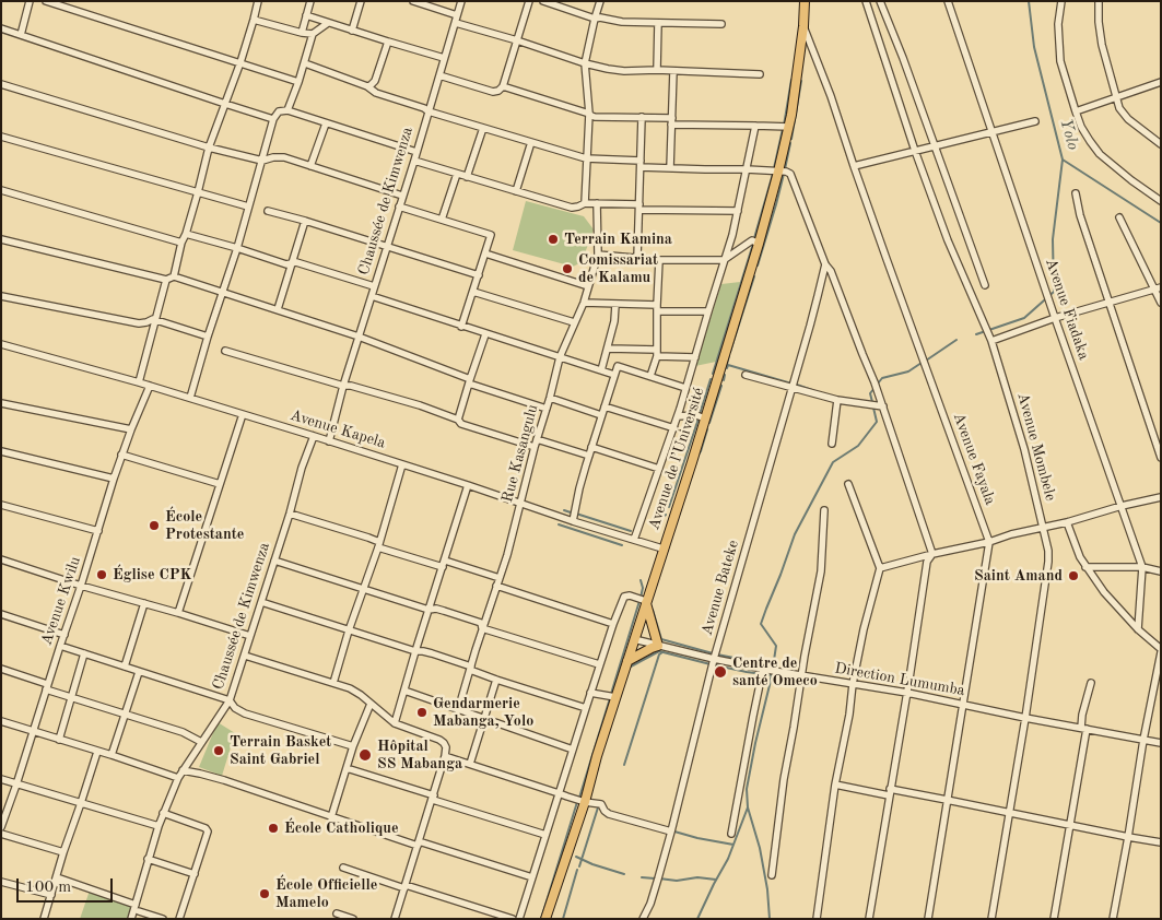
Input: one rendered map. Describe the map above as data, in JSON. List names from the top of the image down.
{
  "streets": {
    "main road": ["Avenue de l’Université"],
    "street": [
      "Chaussée de Kimwenza",
      "Avenue Fiadaka",
      "Avenue Kapela",
      "Avenue Mombele",
      "Rue Kasangulu",
      "Avenue Fayala",
      "Avenue Bateke",
      "Avenue Kwilu",
      "Direction Lumumba"
    ]
  },
  "crossings": [
    ["Chaussée de Kimwenza", "Avenue Kapela"],
    ["Avenue Kapela", "Rue Kasangulu"],
    ["Avenue Kapela", "Avenue de l’Université"],
    ["Avenue Kapela", "Avenue Kwilu"],
    ["Avenue Mombele", "Direction Lumumba"],
    ["Avenue de l’Université", "Avenue Fayala"],
    ["Avenue de l’Université", "Direction Lumumba"],
    ["Avenue Fayala", "Direction Lumumba"],
    ["Avenue Bateke", "Direction Lumumba"]
  ],
  "water": ["Yolo"],
  "places": [
    "Terrain Kamina",
    "Comissariat de Kalamu",
    "École Protestante",
    "Église CPK",
    "Saint Amand",
    "Centre de santé Omeco",
    "Gendarmerie Mabanga, Yolo",
    "Terrain Basket Saint Gabriel",
    "Hôpital SS Mabanga",
    "École Catholique",
    "École Officielle Mamelo"
  ],
  "scale_bar": "100 m"
}
